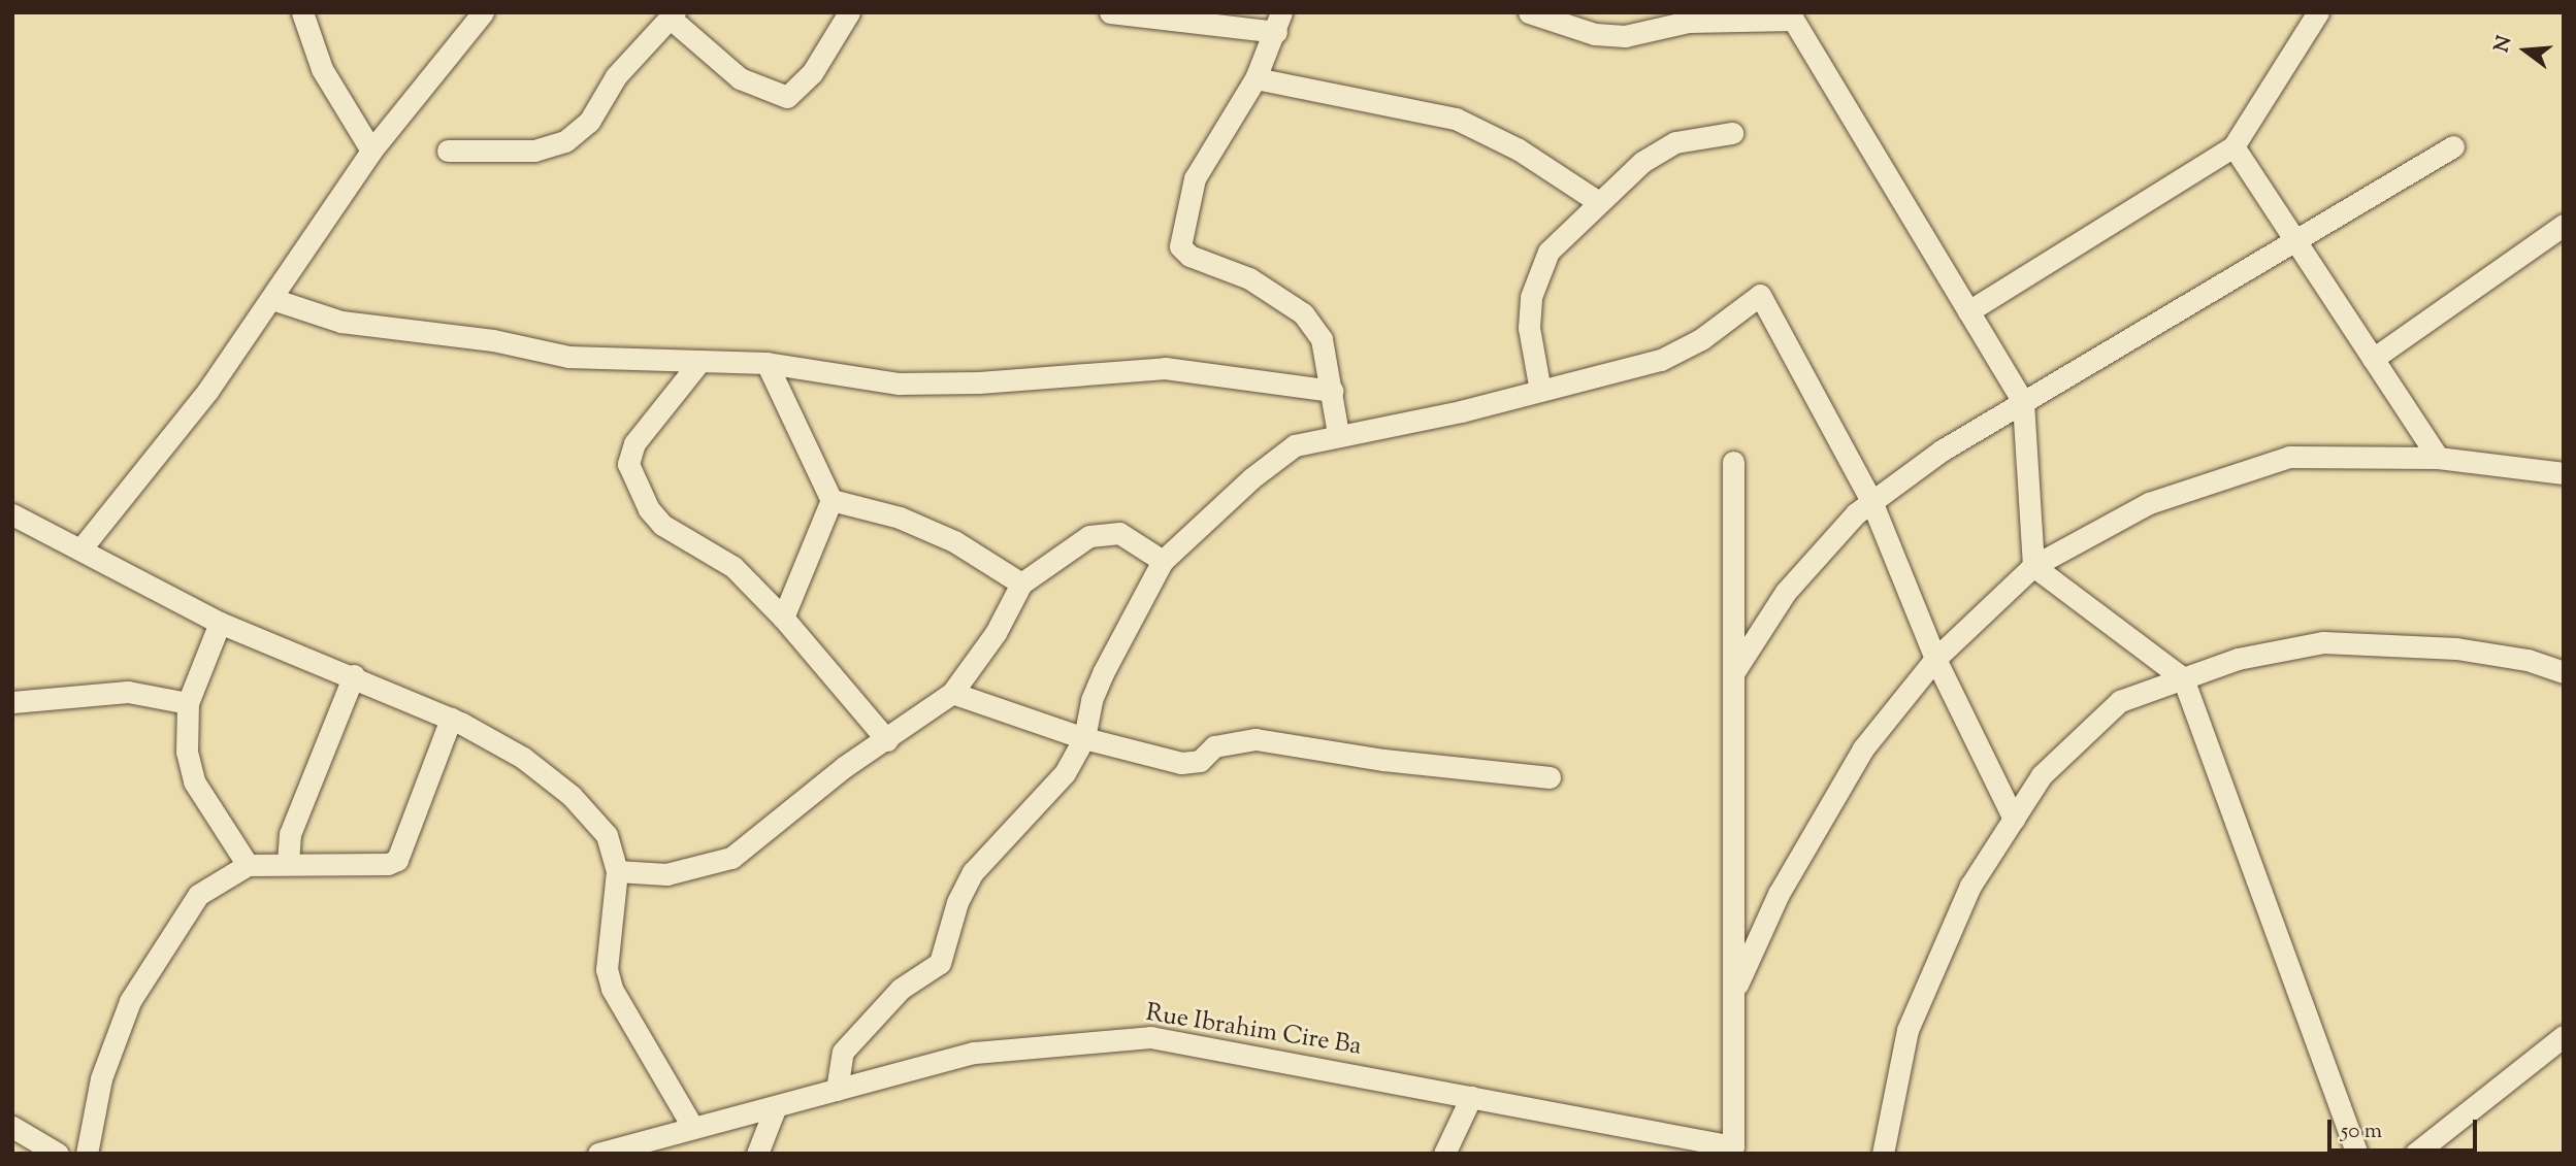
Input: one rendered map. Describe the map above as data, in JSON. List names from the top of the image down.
{
  "streets": {
    "street": ["Rue Ibrahim Cire Ba"]
  },
  "scale_bar": "50 m",
  "north": "left"
}
